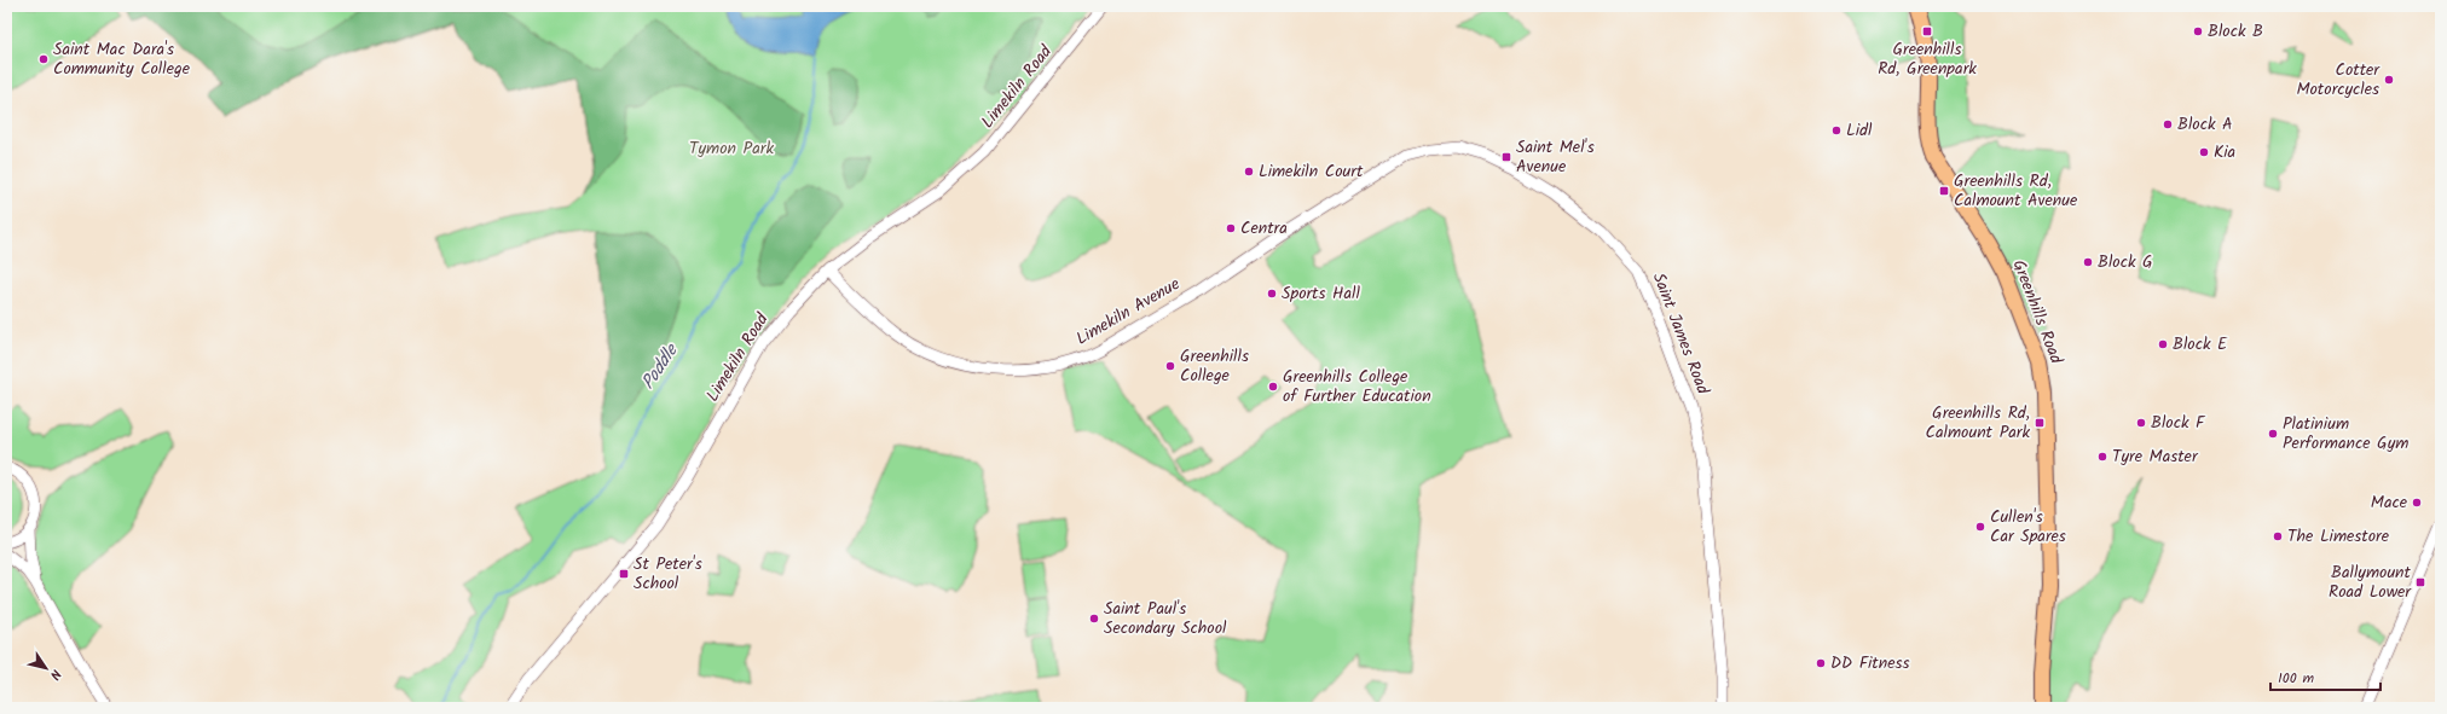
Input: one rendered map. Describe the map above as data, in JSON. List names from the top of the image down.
{
  "streets": {
    "main road": ["Greenhills Road"],
    "street": ["Limekiln Road", "Limekiln Avenue", "Saint James Road"]
  },
  "crossings": [
    ["Limekiln Road", "Limekiln Avenue"],
    ["Limekiln Avenue", "Saint James Road"]
  ],
  "water": ["Poddle"],
  "parks": ["Tymon Park"],
  "places": {
    "transit": [
      "Greenhills Rd, Greenpark",
      "Saint Mel's Avenue",
      "Greenhills Rd, Calmount Avenue",
      "Greenhills Rd, Calmount Park",
      "St Peter's School",
      "Ballymount Road Lower"
    ],
    "other": [
      "Block B",
      "Saint Mac Dara's Community College",
      "Cotter Motorcycles",
      "Block A",
      "Lidl",
      "Kia",
      "Limekiln Court",
      "Centra",
      "Block G",
      "Sports Hall",
      "Block E",
      "Greenhills College",
      "Greenhills College of Further Education",
      "Block F",
      "Platinium Performance Gym",
      "Tyre Master",
      "Mace",
      "Cullen's Car Spares",
      "The Limestore",
      "Saint Paul's Secondary School",
      "DD Fitness"
    ]
  },
  "scale_bar": "100 m",
  "north": "bottom right"
}
